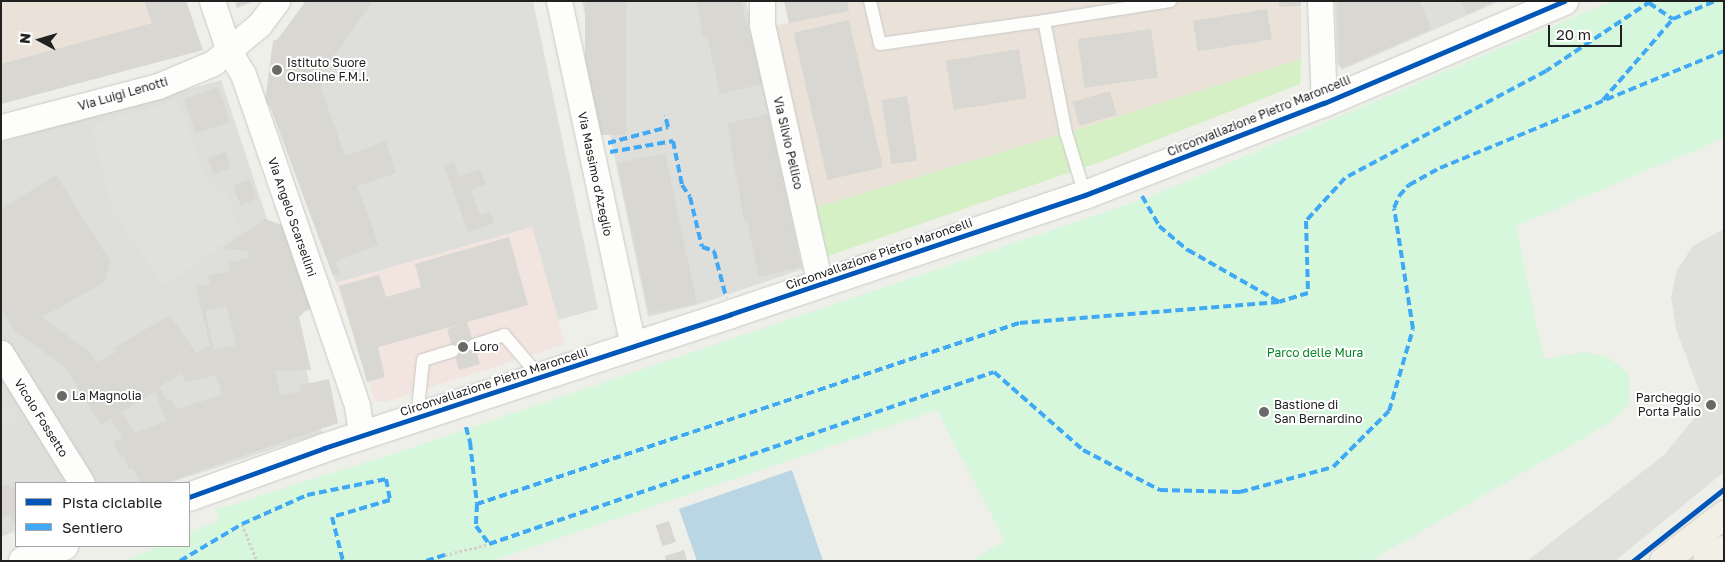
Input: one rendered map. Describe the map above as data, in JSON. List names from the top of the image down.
{
  "streets": {
    "street": [
      "Via Luigi Lenotti",
      "Circonvallazione Pietro Maroncelli",
      "Via Silvio Pellico",
      "Via Massimo d'Azeglio",
      "Via Angelo Scarsellini",
      "Vicolo Fossetto"
    ]
  },
  "crossings": [
    ["Via Luigi Lenotti", "Via Angelo Scarsellini"],
    ["Circonvallazione Pietro Maroncelli", "Via Silvio Pellico"],
    ["Circonvallazione Pietro Maroncelli", "Via Massimo d'Azeglio"],
    ["Circonvallazione Pietro Maroncelli", "Via Angelo Scarsellini"]
  ],
  "parks": ["Parco delle Mura"],
  "places": [
    "Istituto Suore Orsoline F.M.I.",
    "Loro",
    "La Magnolia",
    "Parcheggio Porta Palio",
    "Bastione di San Bernardino"
  ],
  "legend": ["Pista ciclabile", "Sentiero"],
  "scale_bar": "20 m",
  "north": "left"
}
